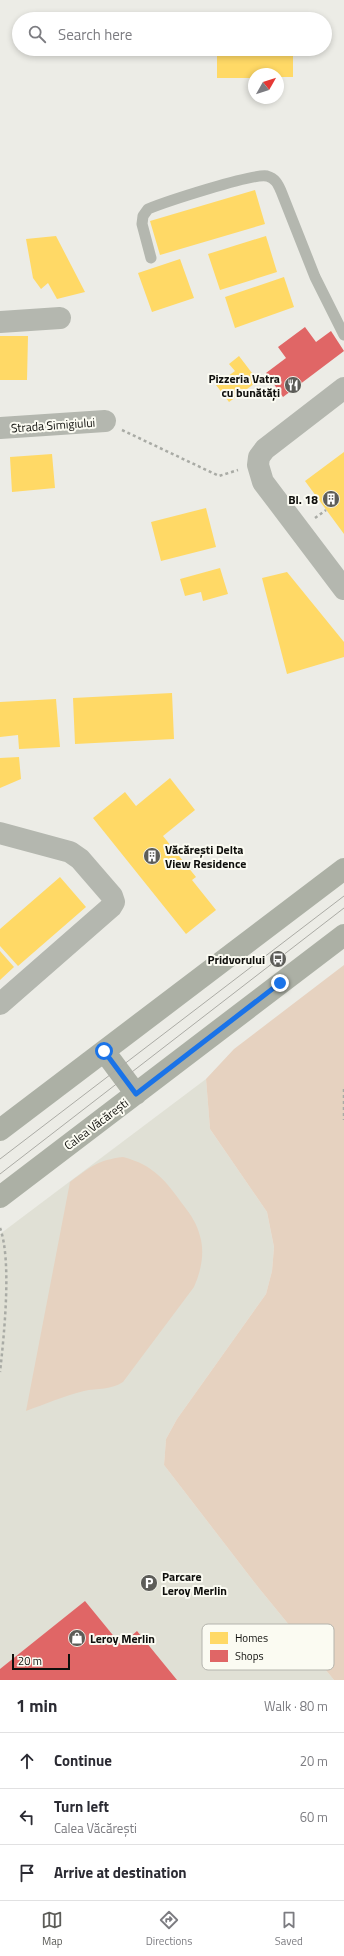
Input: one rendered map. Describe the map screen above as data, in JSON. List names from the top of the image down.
{
  "streets": {
    "main road": ["Calea Văcărești"],
    "street": ["Strada Simigiului"]
  },
  "places": {
    "restaurant": ["Pizzeria Vatra cu bunătăți"],
    "building": ["Bl. 18", "Văcărești Delta View Residence"],
    "bus stop": ["Pridvorului"],
    "parking": ["Parcare Leroy Merlin"],
    "shop": ["Leroy Merlin"]
  },
  "legend": ["Homes", "Shops"],
  "scale_bar": "20 m",
  "north": "top right",
  "page": {
    "search": "Search here",
    "scale": "20 m",
    "heading": ["1 min", "Walk · 80 m"],
    "list": [
      ["Continue", "20 m"],
      ["Turn left", "Calea Văcărești", "60 m"],
      "Arrive at destination"
    ],
    "nav": ["Map", "Directions", "Saved"]
  }
}
